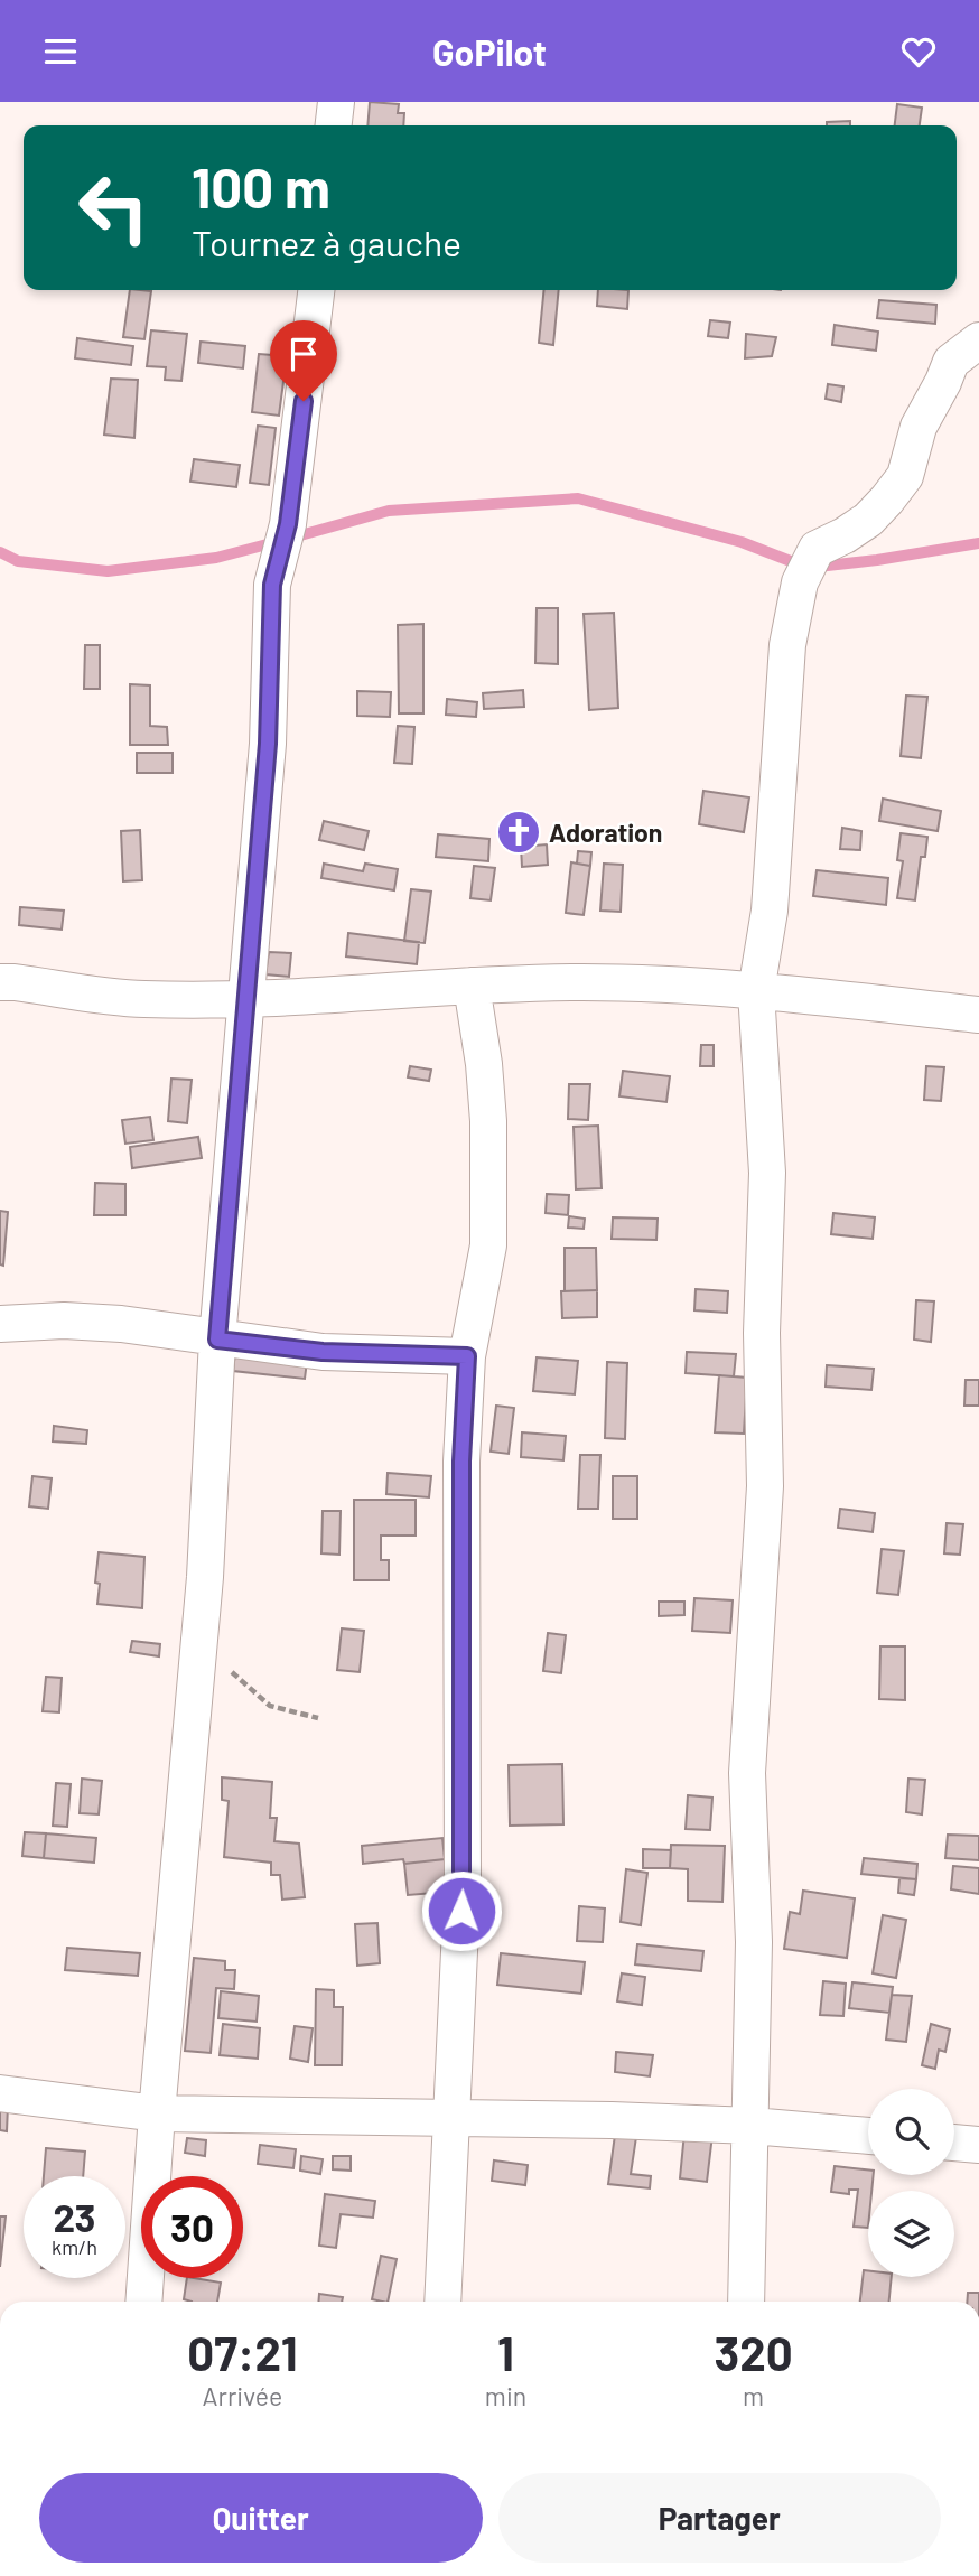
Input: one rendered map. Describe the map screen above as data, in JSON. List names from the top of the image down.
{
  "places": {
    "church": ["Adoration"]
  },
  "page": {
    "header": "GoPilot",
    "turn": ["100 m", "Tournez à gauche"],
    "speed": "23 km/h",
    "limit": "30",
    "eta": [
      "07:21",
      "Arrivée",
      "1",
      "min",
      "320",
      "m"
    ],
    "buttons": ["Quitter", "Partager"]
  }
}
